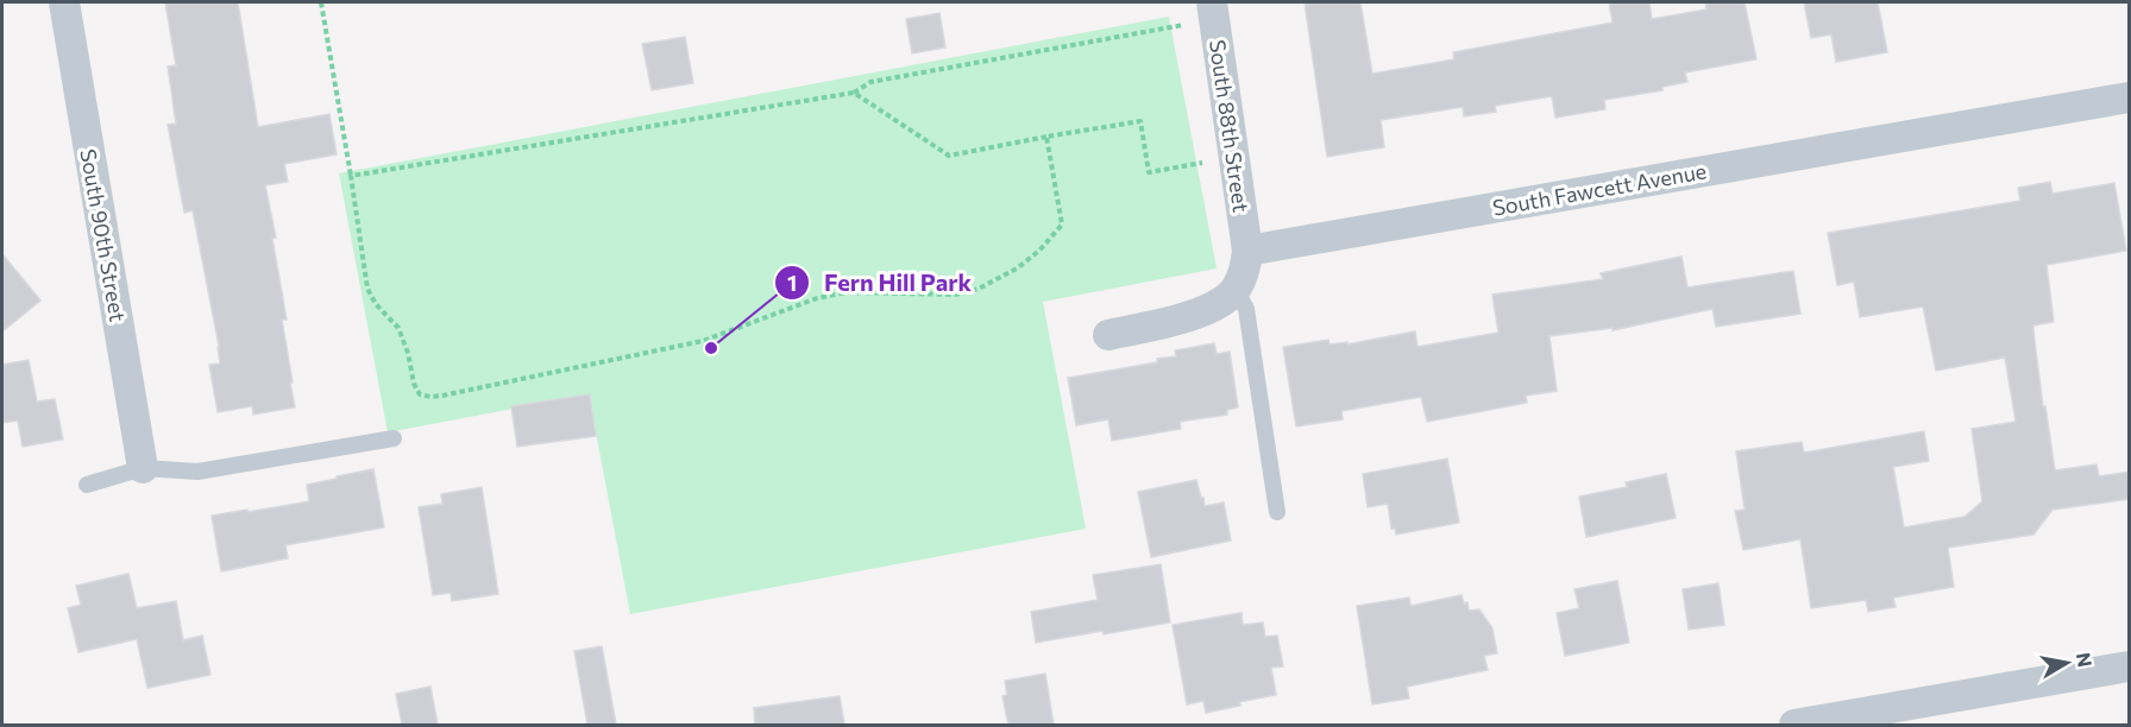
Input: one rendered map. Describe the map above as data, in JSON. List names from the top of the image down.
{
  "streets": {
    "street": ["South 88th Street", "South Fawcett Avenue", "South 90th Street"]
  },
  "crossings": [
    ["South 88th Street", "South Fawcett Avenue"]
  ],
  "places": ["Fern Hill Park"],
  "north": "right"
}
